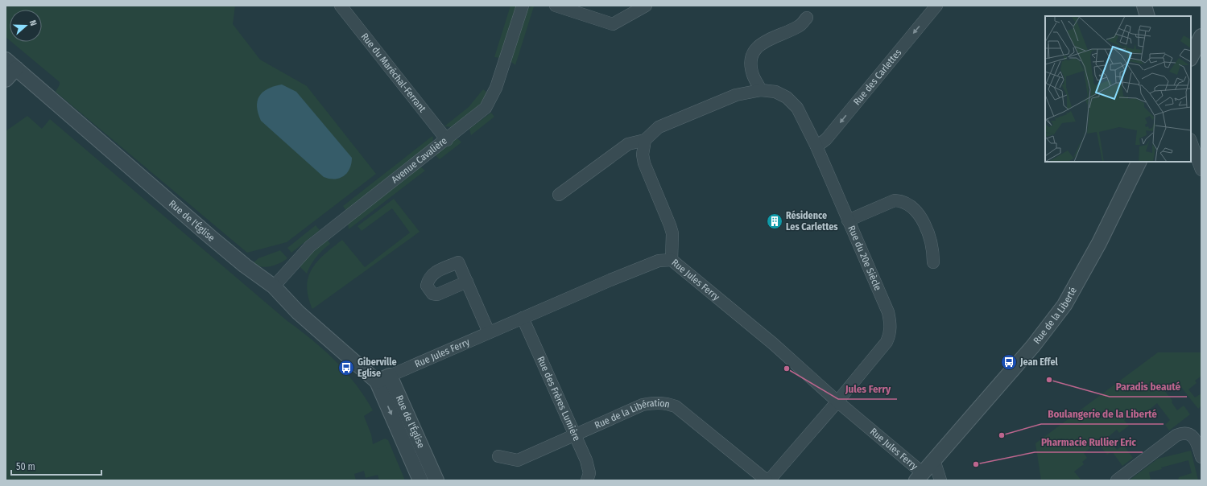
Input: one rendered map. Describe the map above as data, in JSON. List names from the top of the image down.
{
  "streets": {
    "street": [
      "Rue du Maréchal-Ferrant",
      "Rue des Carlettes",
      "Avenue Cavalière",
      "Rue de l'Église",
      "Rue du 20e Siècle",
      "Rue Jules Ferry",
      "Rue de la Liberté",
      "Rue des Frères Lumière",
      "Rue de la Libération"
    ]
  },
  "crossings": [
    ["Rue du Maréchal-Ferrant", "Avenue Cavalière"],
    ["Rue des Carlettes", "Rue du 20e Siècle"],
    ["Avenue Cavalière", "Rue de l'Église"],
    ["Rue de l'Église", "Rue Jules Ferry"],
    ["Rue du 20e Siècle", "Rue Jules Ferry"],
    ["Rue du 20e Siècle", "Rue de la Libération"],
    ["Rue Jules Ferry", "Rue de la Liberté"],
    ["Rue Jules Ferry", "Rue des Frères Lumière"],
    ["Rue Jules Ferry", "Rue de la Libération"],
    ["Rue des Frères Lumière", "Rue de la Libération"]
  ],
  "one_way": ["Rue des Carlettes"],
  "places": {
    "building": ["Résidence Les Carlettes"],
    "bus stop": ["Jean Effel", "Giberville Eglise"],
    "other": [
      "Jules Ferry",
      "Paradis beauté",
      "Boulangerie de la Liberté",
      "Pharmacie Rullier Eric"
    ]
  },
  "scale_bar": "50 m",
  "north": "right"
}
